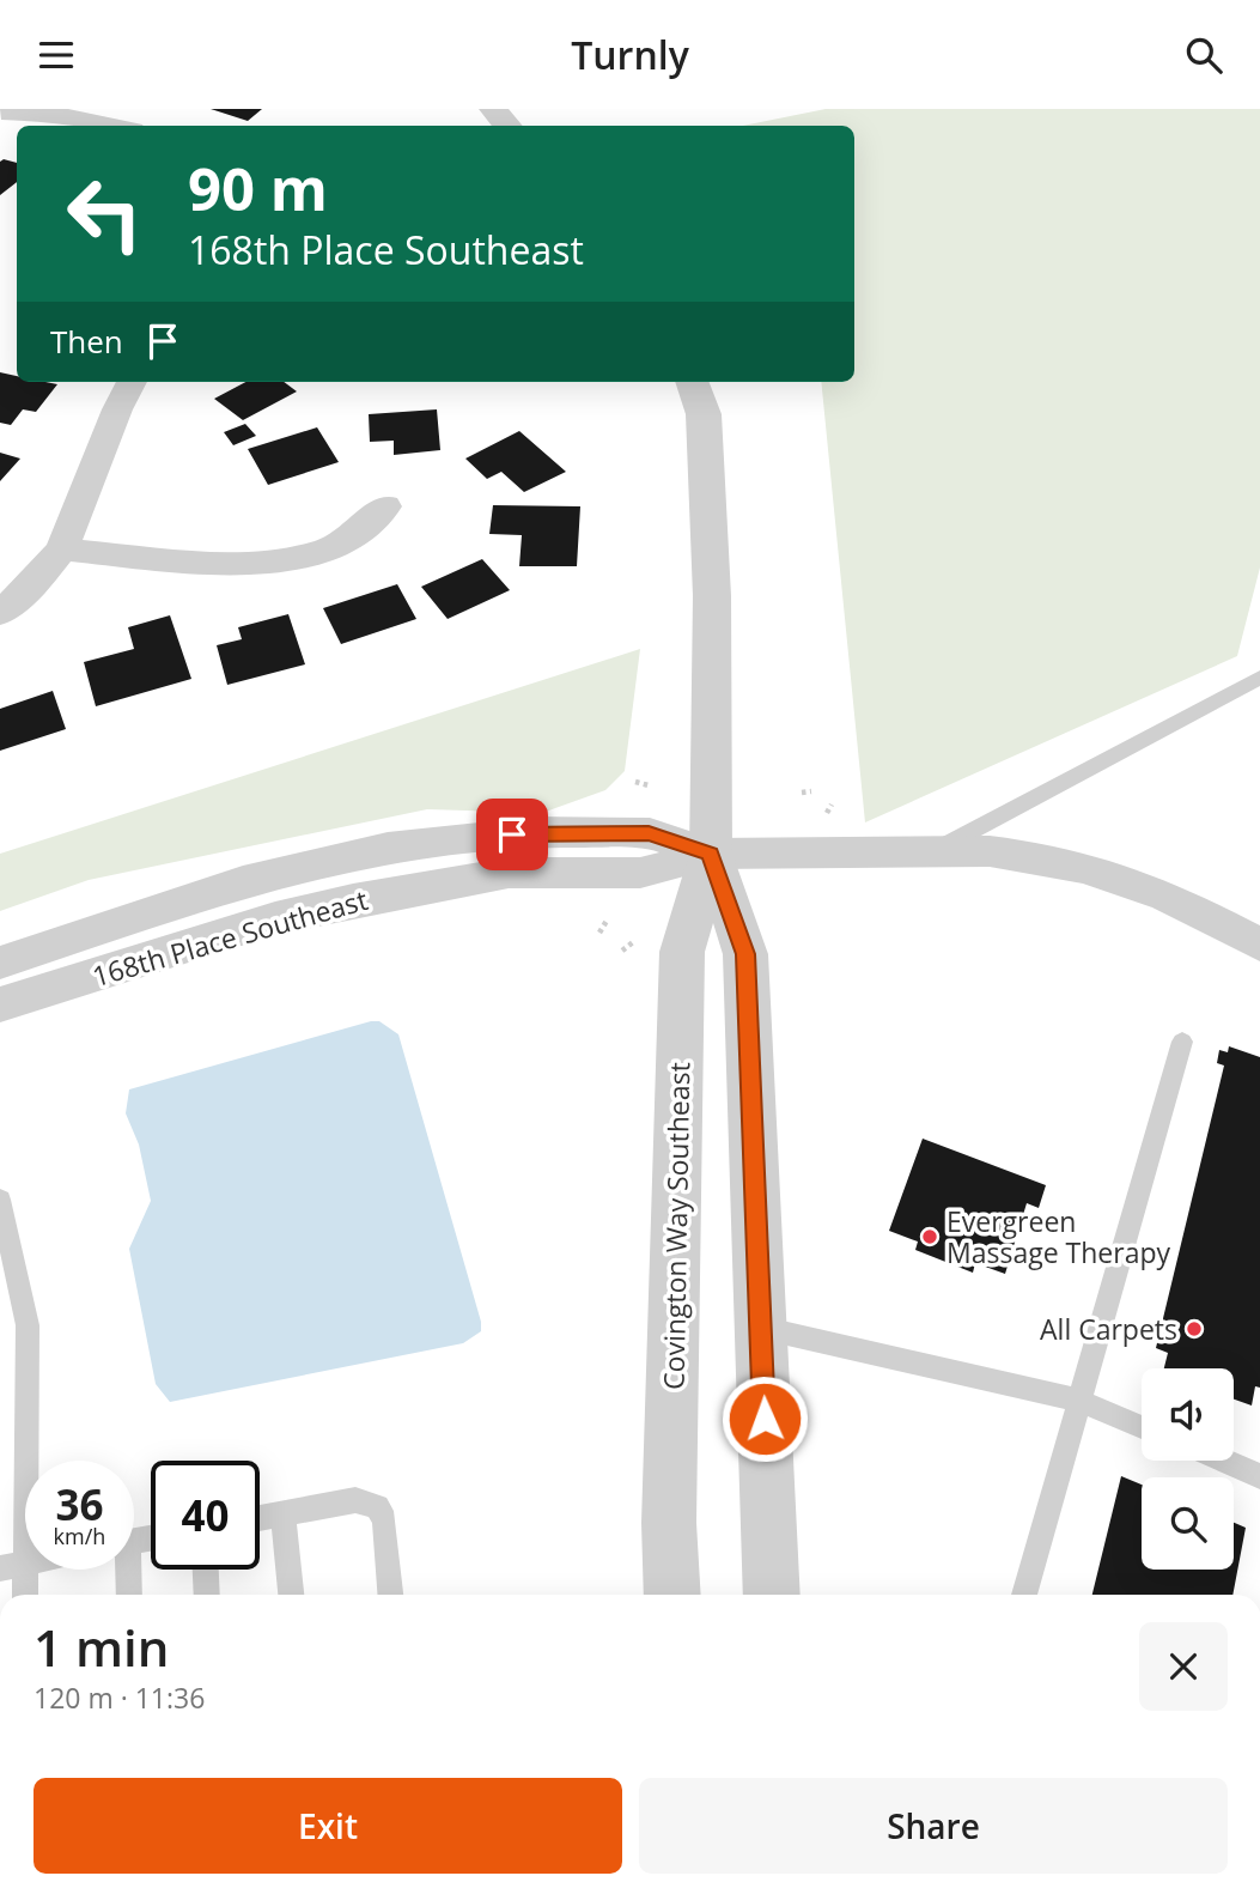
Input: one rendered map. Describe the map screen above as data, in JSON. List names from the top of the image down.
{
  "streets": {
    "street": ["168th Place Southeast", "Covington Way Southeast"]
  },
  "crossings": [
    ["168th Place Southeast", "Covington Way Southeast"]
  ],
  "places": ["Evergreen Massage Therapy", "All Carpets"],
  "page": {
    "header": "Turnly",
    "turn": ["90 m", "168th Place Southeast"],
    "then": "Then",
    "speed": "36 km/h",
    "limit": "40",
    "heading": ["1 min", "120 m · 11:36"],
    "buttons": ["Exit", "Share"]
  }
}
